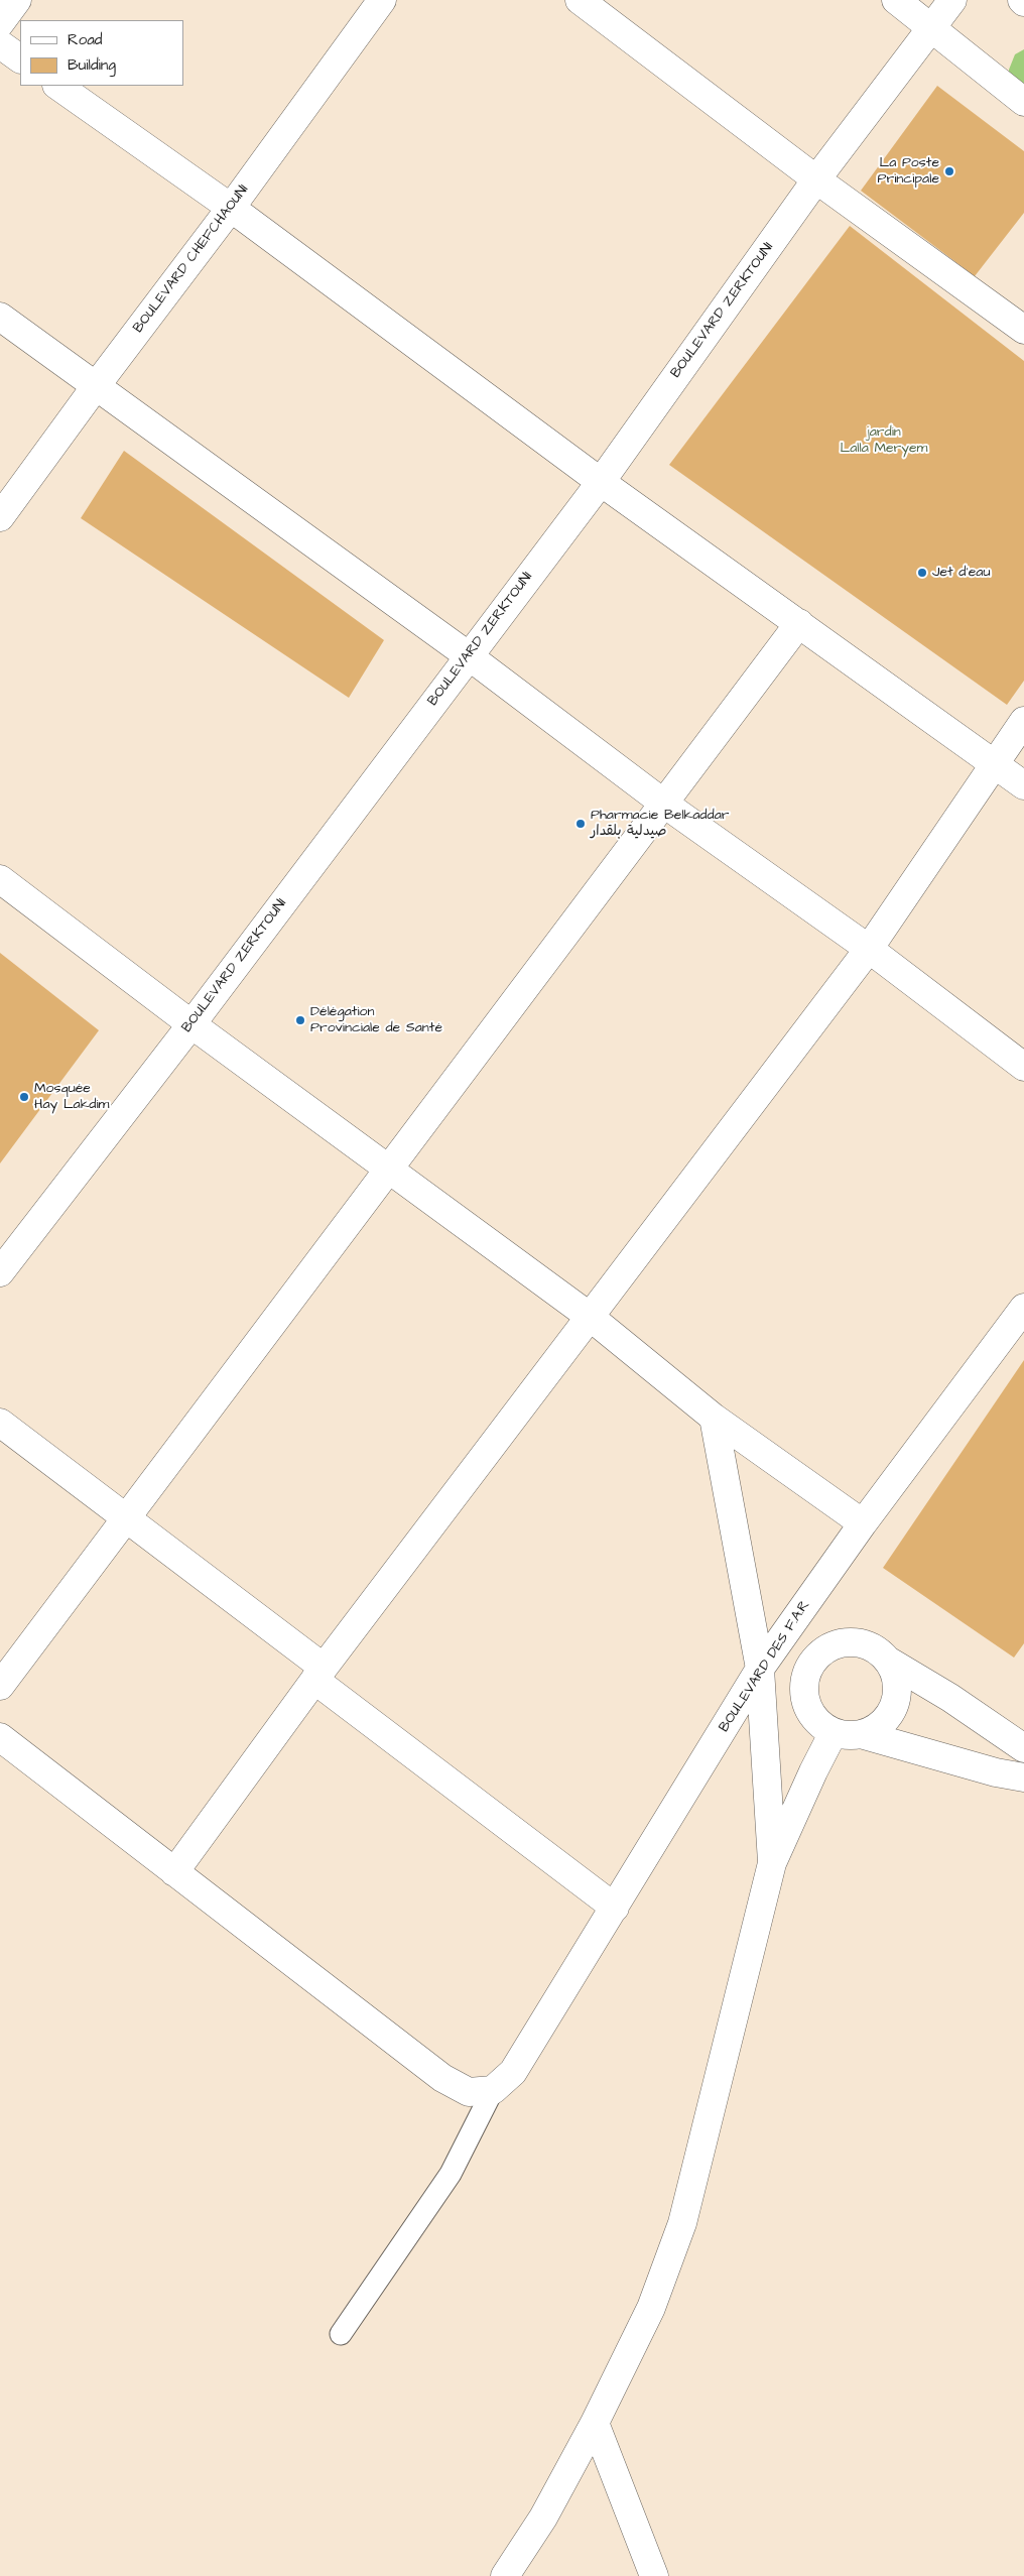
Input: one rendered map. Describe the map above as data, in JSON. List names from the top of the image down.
{
  "streets": {
    "street": ["BOULEVARD CHEFCHAOUNI", "BOULEVARD ZERKTOUNI", "BOULEVARD DES F.A.R"]
  },
  "parks": ["jardin Lalla Meryem"],
  "places": [
    "La Poste Principale",
    "Jet d'eau",
    "Pharmacie Belkaddar صيدلية بلقدار",
    "Délégation Provinciale de Santé",
    "Mosquée Hay Lakdim"
  ],
  "legend": ["Road", "Building"]
}
